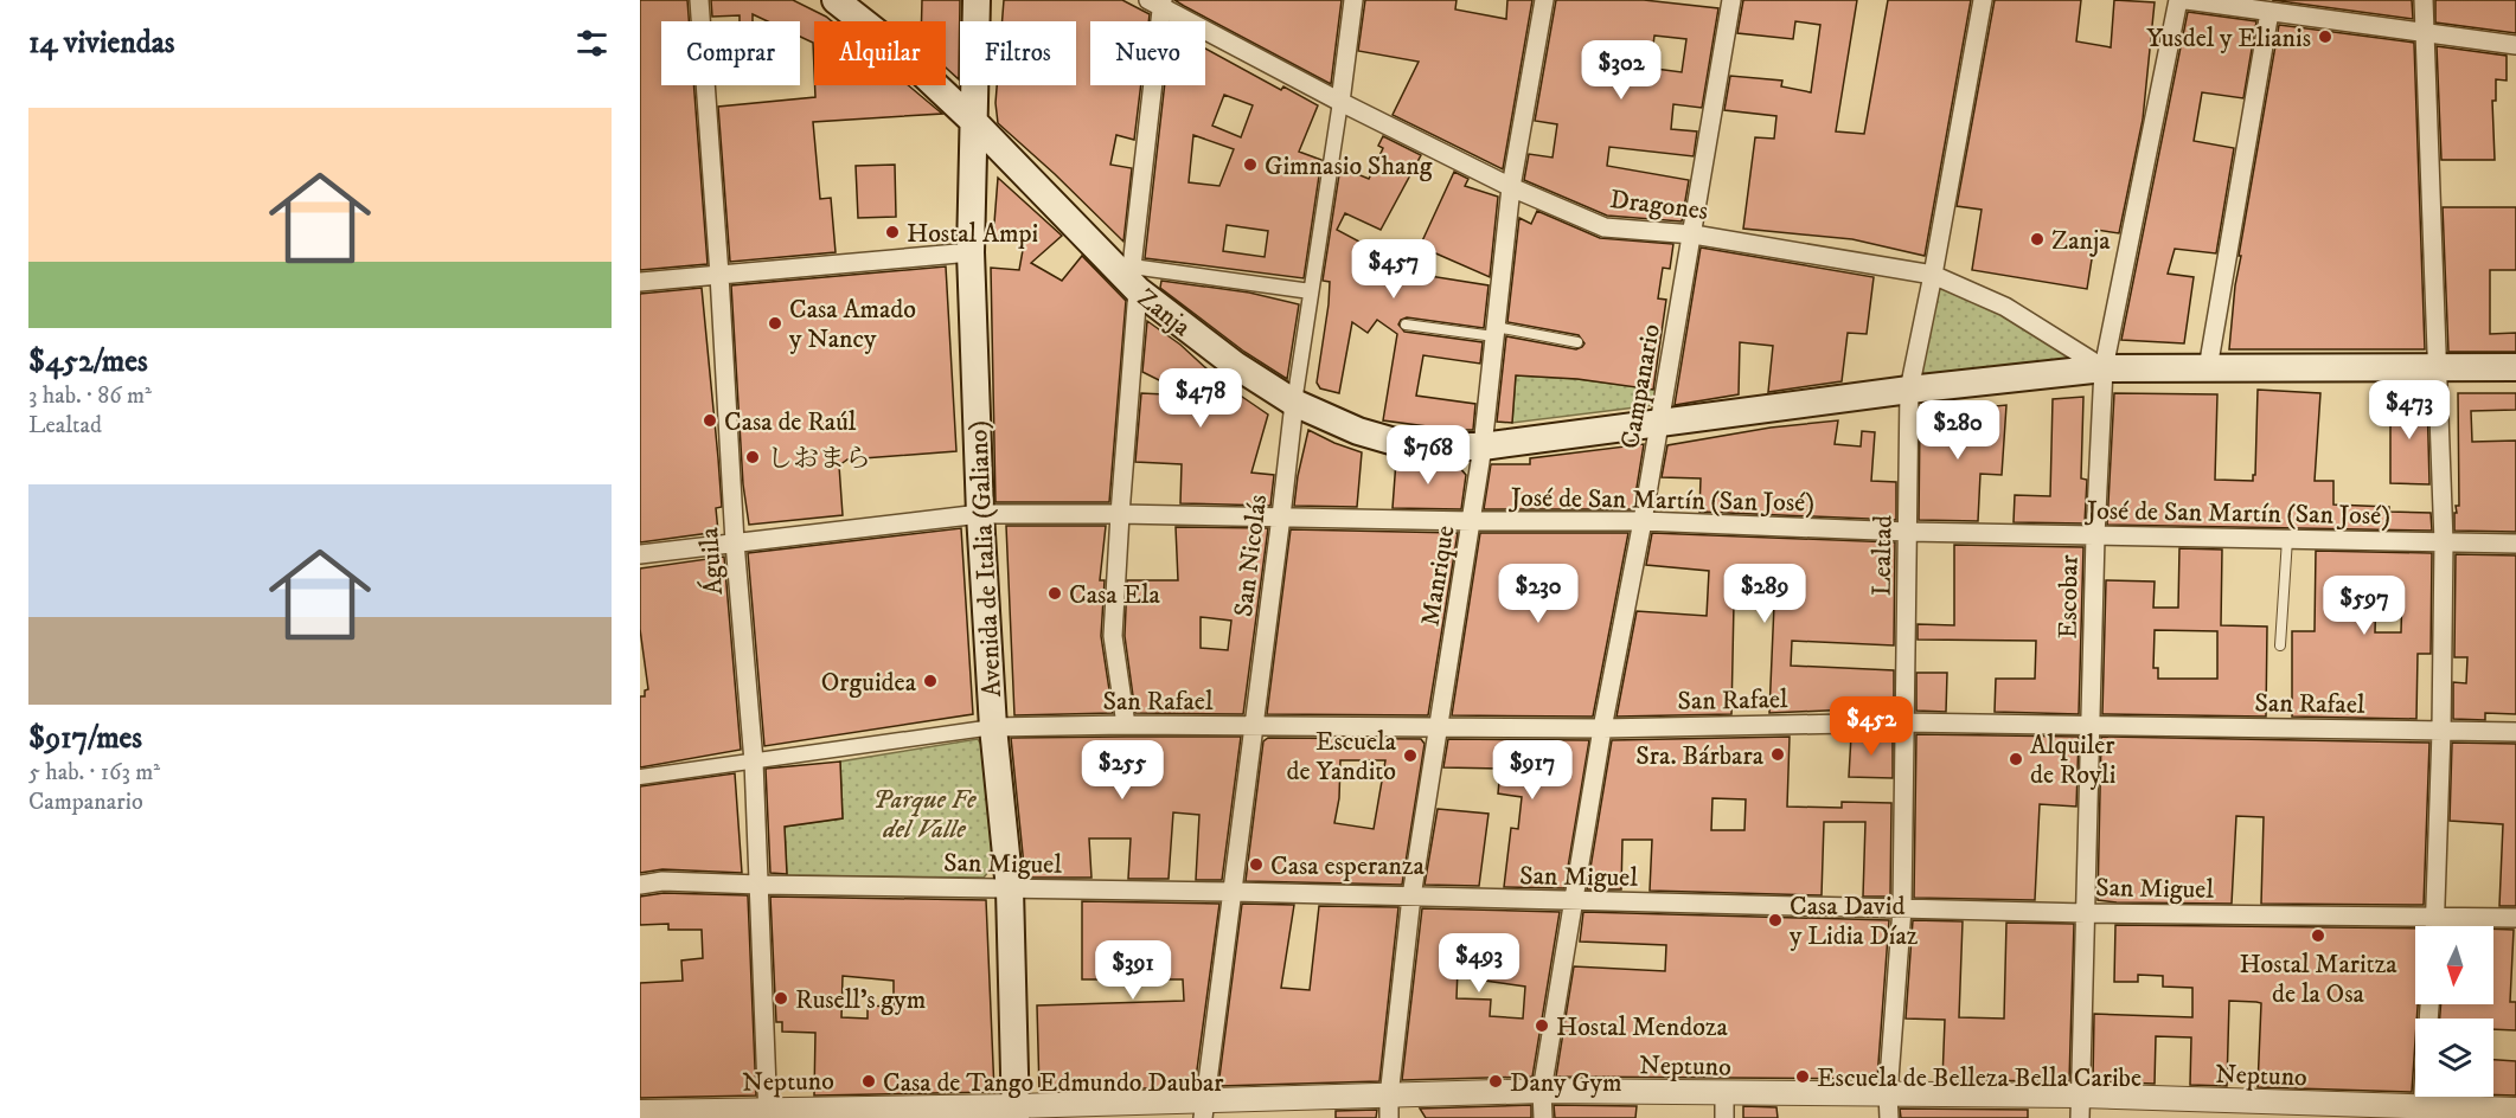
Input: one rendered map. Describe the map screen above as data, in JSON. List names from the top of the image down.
{
  "streets": {
    "main road": ["Zanja", "Avenida de Italia (Galiano)"],
    "street": [
      "Dragones",
      "Campanario",
      "José de San Martín (San José)",
      "San Nicolás",
      "Lealtad",
      "Águila",
      "Manrique",
      "Escobar",
      "San Rafael",
      "San Miguel",
      "Neptuno"
    ]
  },
  "crossings": [
    ["Dragones", "Zanja"],
    ["Dragones", "Campanario"],
    ["Dragones", "San Nicolás"],
    ["Dragones", "Lealtad"],
    ["Dragones", "Manrique"],
    ["Dragones", "Escobar"],
    ["Zanja", "Campanario"],
    ["Zanja", "San Nicolás"],
    ["Zanja", "Lealtad"],
    ["Zanja", "Avenida de Italia (Galiano)"],
    ["Zanja", "Manrique"],
    ["Zanja", "Escobar"],
    ["Campanario", "José de San Martín (San José)"],
    ["Campanario", "San Rafael"],
    ["Campanario", "San Miguel"],
    ["Campanario", "Neptuno"],
    ["José de San Martín (San José)", "San Nicolás"],
    ["José de San Martín (San José)", "Lealtad"],
    ["José de San Martín (San José)", "Avenida de Italia (Galiano)"],
    ["José de San Martín (San José)", "Águila"],
    ["José de San Martín (San José)", "Manrique"],
    ["José de San Martín (San José)", "Escobar"],
    ["San Nicolás", "San Rafael"],
    ["San Nicolás", "San Miguel"],
    ["San Nicolás", "Neptuno"],
    ["Lealtad", "San Rafael"],
    ["Lealtad", "San Miguel"],
    ["Lealtad", "Neptuno"],
    ["Avenida de Italia (Galiano)", "San Rafael"],
    ["Avenida de Italia (Galiano)", "San Miguel"],
    ["Avenida de Italia (Galiano)", "Neptuno"],
    ["Águila", "San Miguel"],
    ["Águila", "Neptuno"],
    ["Manrique", "San Rafael"],
    ["Manrique", "San Miguel"],
    ["Manrique", "Neptuno"],
    ["Escobar", "San Rafael"],
    ["Escobar", "San Miguel"],
    ["Escobar", "Neptuno"]
  ],
  "parks": ["Parque Fe del Valle"],
  "places": [
    "Yusdel y Elianis",
    "Gimnasio Shang",
    "Hostal Ampi",
    "Zanja",
    "Casa Amado y Nancy",
    "Casa de Raúl",
    "しおまら",
    "Casa Ela",
    "Orguidea",
    "Sra. Bárbara",
    "Escuela de Yandito",
    "Alquiler de Royli",
    "Casa esperanza",
    "Casa David y Lidia Díaz",
    "Hostal Maritza de la Osa",
    "Rusell's gym",
    "Hostal Mendoza",
    "Escuela de Belleza Bella Caribe",
    "Casa de Tango Edmundo Daubar",
    "Dany Gym"
  ],
  "north": "bottom",
  "page": {
    "heading": "14 viviendas",
    "chip": [
      "Comprar",
      "Alquilar",
      "Filtros",
      "Nuevo"
    ],
    "price": [
      "$302",
      "$457",
      "$478",
      "$473",
      "$280",
      "$768",
      "$230",
      "$289",
      "$597",
      "$452",
      "$255",
      "$917",
      "$493",
      "$391"
    ],
    "list": [
      {
        "name": "$452/mes",
        "note": "3 hab. · 86 m² · Lealtad"
      },
      {
        "name": "$917/mes",
        "note": "5 hab. · 163 m² · Campanario"
      }
    ]
  }
}
